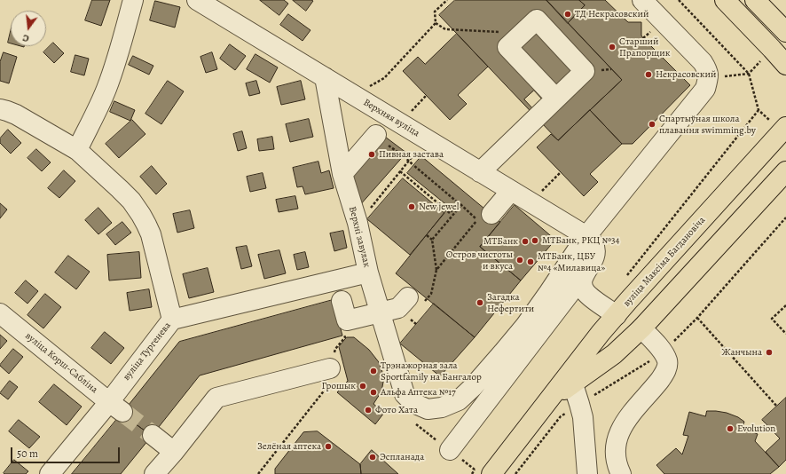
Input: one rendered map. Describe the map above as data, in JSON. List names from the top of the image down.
{
  "streets": {
    "main road": ["вуліца Максіма Багдановіча"],
    "street": [
      "Верхняя вуліца",
      "Верхні завулак",
      "вуліца Тургенева",
      "вуліца Корш-Сабліна"
    ]
  },
  "crossings": [
    ["Верхняя вуліца", "Верхні завулак"],
    ["Верхні завулак", "вуліца Тургенева"],
    ["вуліца Тургенева", "вуліца Корш-Сабліна"]
  ],
  "places": [
    "ТД Некрасовский",
    "Старший Прапорщик",
    "Некрасовский",
    "Спартыўная школа плавання swimming.by",
    "Пивная застава",
    "New jewel",
    "МТБанк, РКЦ №34",
    "МТБанк",
    "Остров чистоты и вкуса",
    "МТБанк, ЦБУ №4 «Милавица»",
    "Загадка Нефертити",
    "Жанчына",
    "Трэнажорная зала Sportfamily на Бангалор",
    "Грошык",
    "Альфа Аптека №17",
    "Фото Хата",
    "Evolution",
    "Зелёная аптека",
    "Эспланада"
  ],
  "scale_bar": "50 m",
  "north": "bottom"
}
